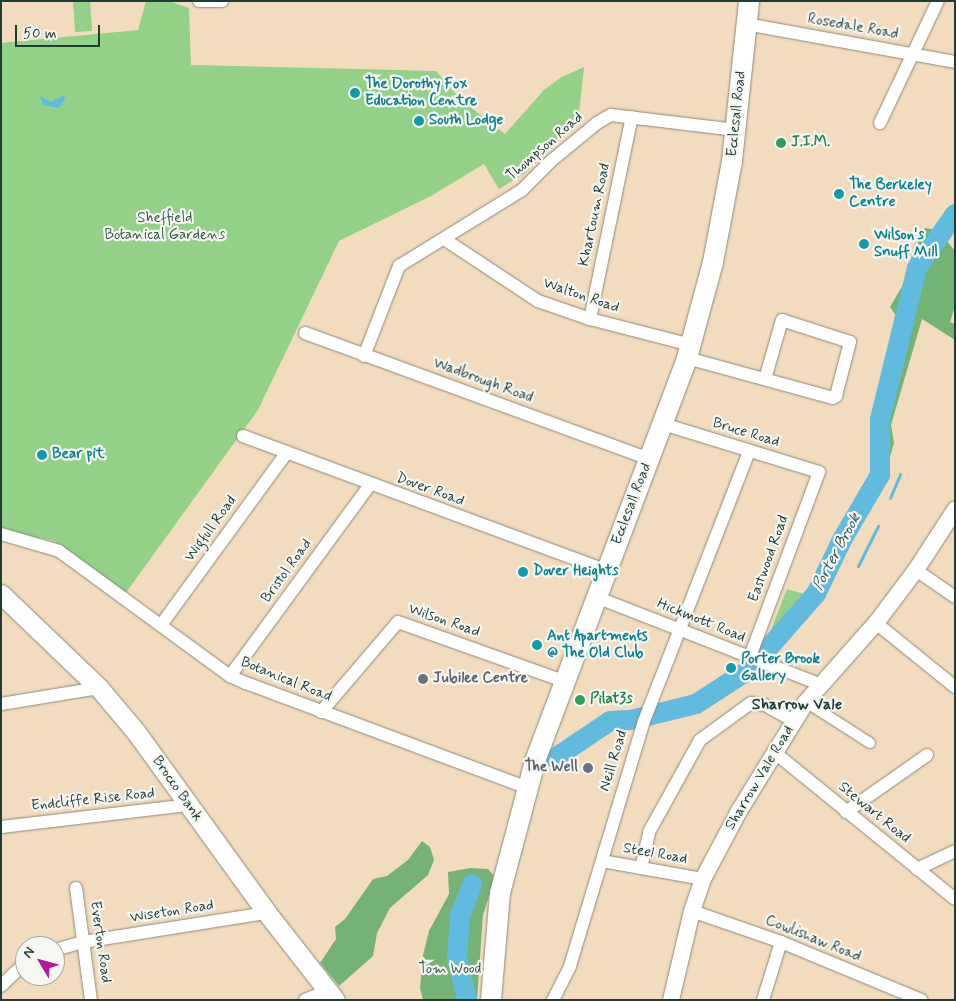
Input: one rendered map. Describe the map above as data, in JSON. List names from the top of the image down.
{
  "streets": {
    "main road": ["Ecclesall Road", "Brocco Bank"],
    "street": [
      "Rosedale Road",
      "Thompson Road",
      "Khartoum Road",
      "Walton Road",
      "Wadbrough Road",
      "Bruce Road",
      "Dover Road",
      "Wigfull Road",
      "Eastwood Road",
      "Bristol Road",
      "Wilson Road",
      "Hickmott Road",
      "Botanical Road",
      "Neill Road",
      "Sharrow Vale Road",
      "Endcliffe Rise Road",
      "Stewart Road",
      "Steel Road",
      "Wiseton Road",
      "Cowlishaw Road",
      "Everton Road"
    ]
  },
  "crossings": [
    ["Rosedale Road", "Ecclesall Road"],
    ["Ecclesall Road", "Thompson Road"],
    ["Ecclesall Road", "Walton Road"],
    ["Ecclesall Road", "Wadbrough Road"],
    ["Ecclesall Road", "Bruce Road"],
    ["Ecclesall Road", "Dover Road"],
    ["Ecclesall Road", "Wilson Road"],
    ["Ecclesall Road", "Hickmott Road"],
    ["Ecclesall Road", "Botanical Road"],
    ["Thompson Road", "Khartoum Road"],
    ["Thompson Road", "Walton Road"],
    ["Thompson Road", "Wadbrough Road"],
    ["Khartoum Road", "Walton Road"],
    ["Bruce Road", "Eastwood Road"],
    ["Bruce Road", "Neill Road"],
    ["Dover Road", "Wigfull Road"],
    ["Dover Road", "Bristol Road"],
    ["Wigfull Road", "Botanical Road"],
    ["Eastwood Road", "Hickmott Road"],
    ["Bristol Road", "Botanical Road"],
    ["Wilson Road", "Botanical Road"],
    ["Hickmott Road", "Neill Road"],
    ["Hickmott Road", "Sharrow Vale Road"],
    ["Neill Road", "Steel Road"],
    ["Sharrow Vale Road", "Stewart Road"],
    ["Sharrow Vale Road", "Steel Road"],
    ["Sharrow Vale Road", "Cowlishaw Road"],
    ["Brocco Bank", "Endcliffe Rise Road"],
    ["Brocco Bank", "Wiseton Road"],
    ["Wiseton Road", "Everton Road"]
  ],
  "districts": ["Sharrow Vale"],
  "water": ["Porter Brook"],
  "parks": ["Sheffield Botanical Gardens", "Tom Wood"],
  "places": [
    "The Dorothy Fox Education Centre",
    "South Lodge",
    "J.I.M.",
    "The Berkeley Centre",
    "Wilson's Snuff Mill",
    "Bear pit",
    "Dover Heights",
    "Ant Apartments @ The Old Club",
    "Porter Brook Gallery",
    "Jubilee Centre",
    "Pilat3s",
    "The Well"
  ],
  "scale_bar": "50 m",
  "north": "top left"
}
